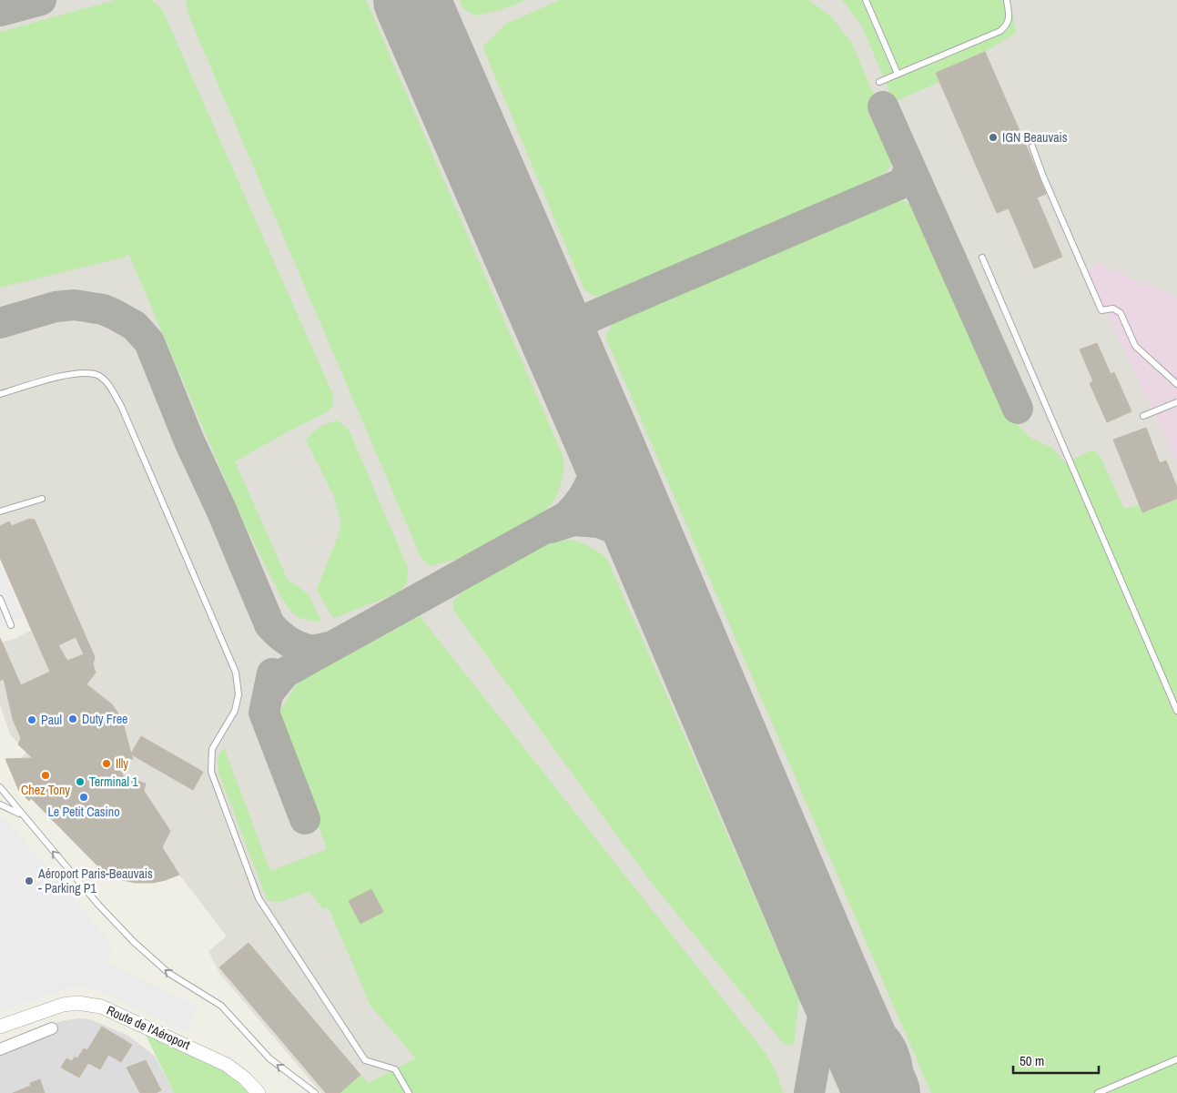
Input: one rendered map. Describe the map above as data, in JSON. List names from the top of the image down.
{
  "streets": {
    "street": ["Route de l'Aéroport"]
  },
  "places": [
    "IGN Beauvais",
    "Duty Free",
    "Paul",
    "Illy",
    "Chez Tony",
    "Terminal 1",
    "Le Petit Casino",
    "Aéroport Paris-Beauvais - Parking P1"
  ],
  "scale_bar": "50 m"
}
